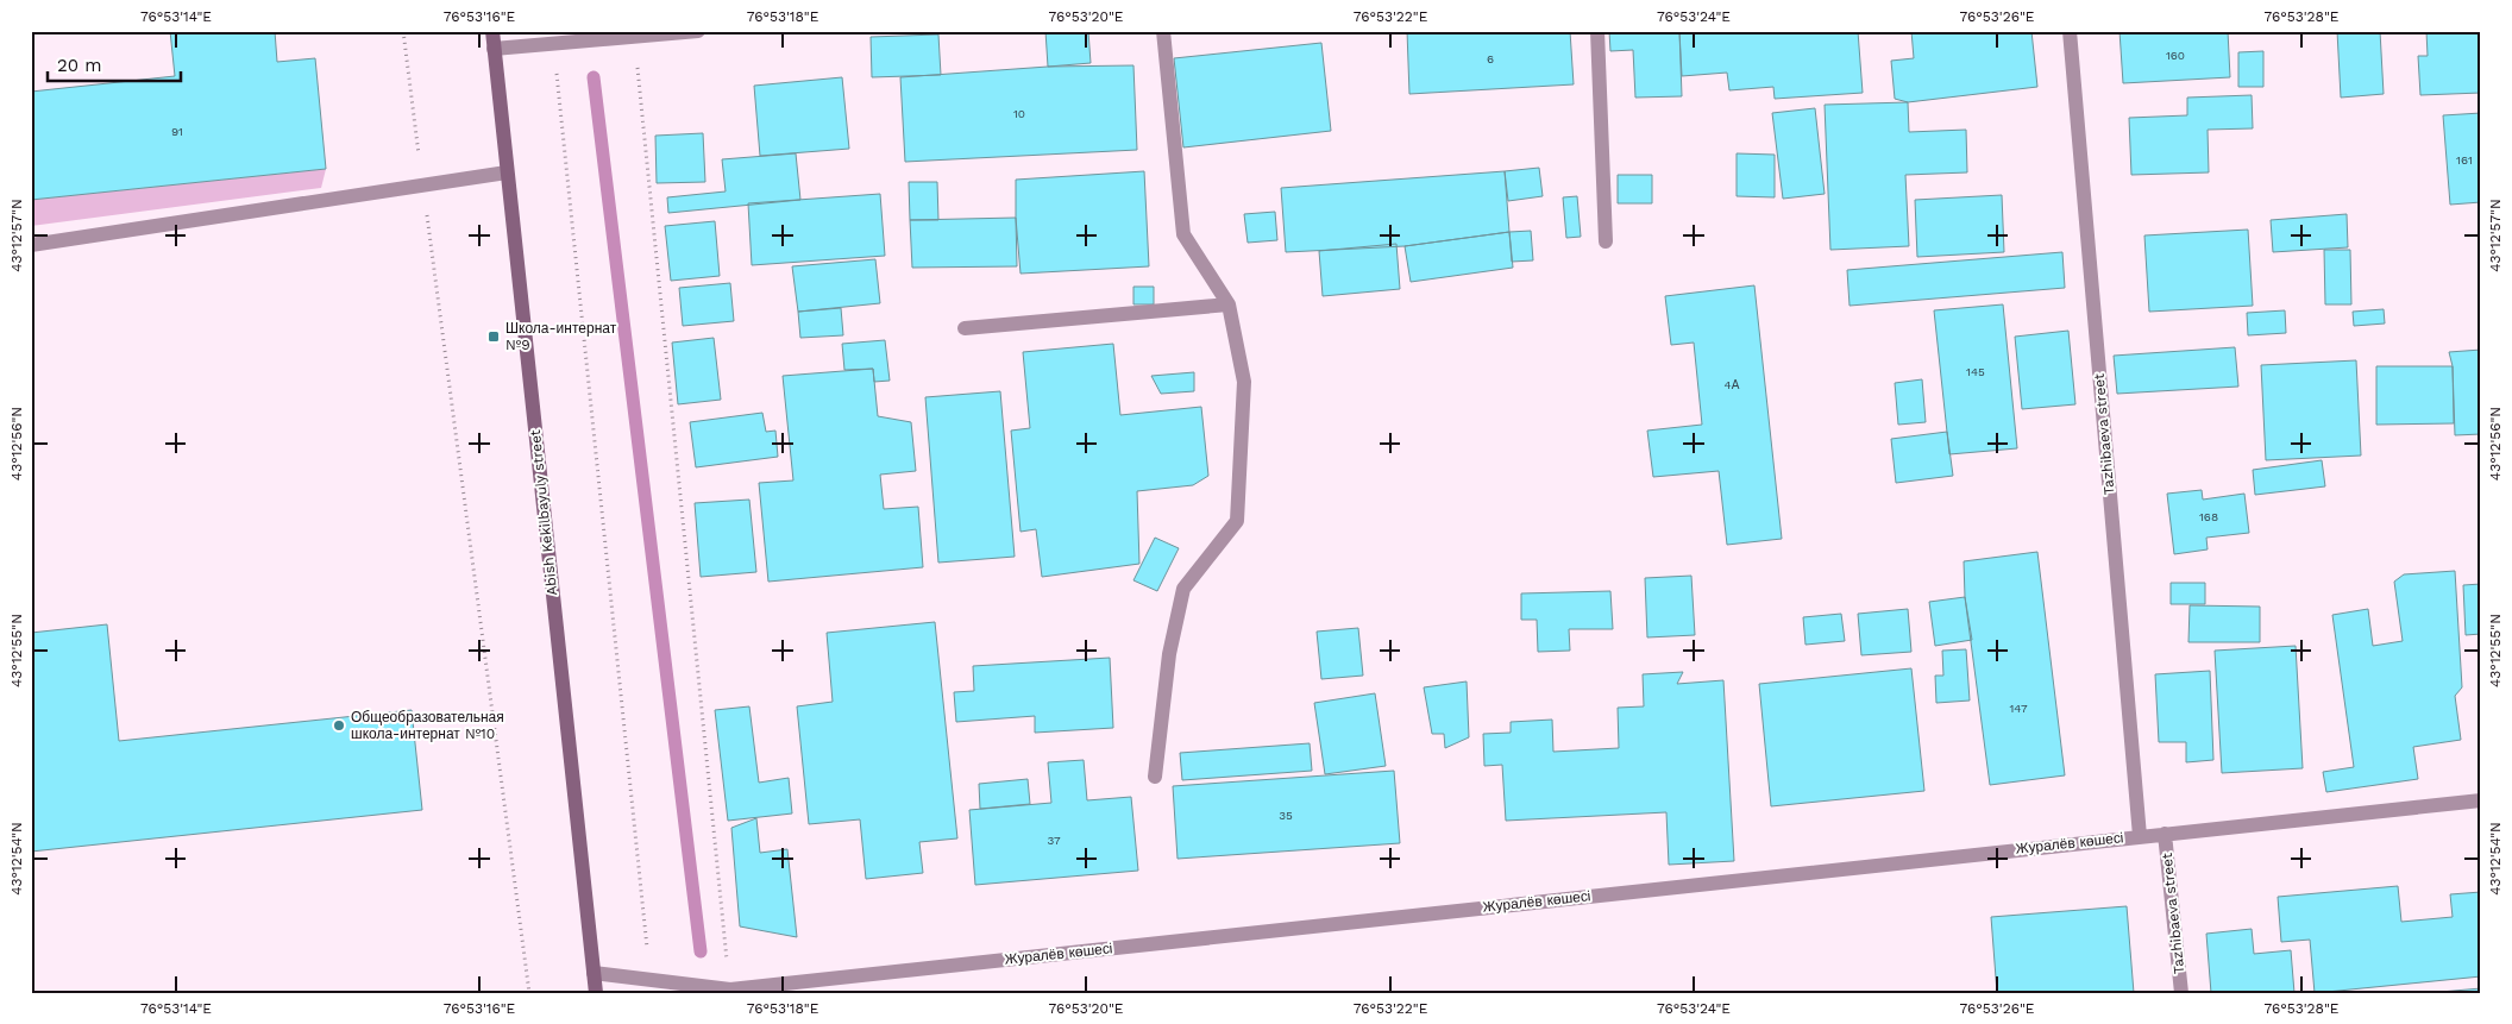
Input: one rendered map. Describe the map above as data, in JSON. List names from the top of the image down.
{
  "streets": {
    "street": ["Tazhibaeva street", "Abish Kekilbayuly street", "Журалёв көшесі"]
  },
  "crossings": [
    ["Tazhibaeva street", "Журалёв көшесі"],
    ["Abish Kekilbayuly street", "Журалёв көшесі"]
  ],
  "places": {
    "transit": ["Школа-интернат №9"],
    "other": ["Общеобразовательная школа-интернат №10"]
  },
  "house_numbers": [
    "160",
    "6",
    "10",
    "91",
    "161",
    "145",
    "4А",
    "168",
    "147",
    "35",
    "37"
  ],
  "scale_bar": "20 m",
  "coordinates": [
    "76°53'14\"E",
    "76°53'16\"E",
    "76°53'18\"E",
    "76°53'20\"E",
    "76°53'22\"E",
    "76°53'24\"E",
    "76°53'26\"E",
    "76°53'28\"E",
    "43°12'57\"N",
    "43°12'56\"N",
    "43°12'55\"N",
    "43°12'54\"N"
  ]
}
